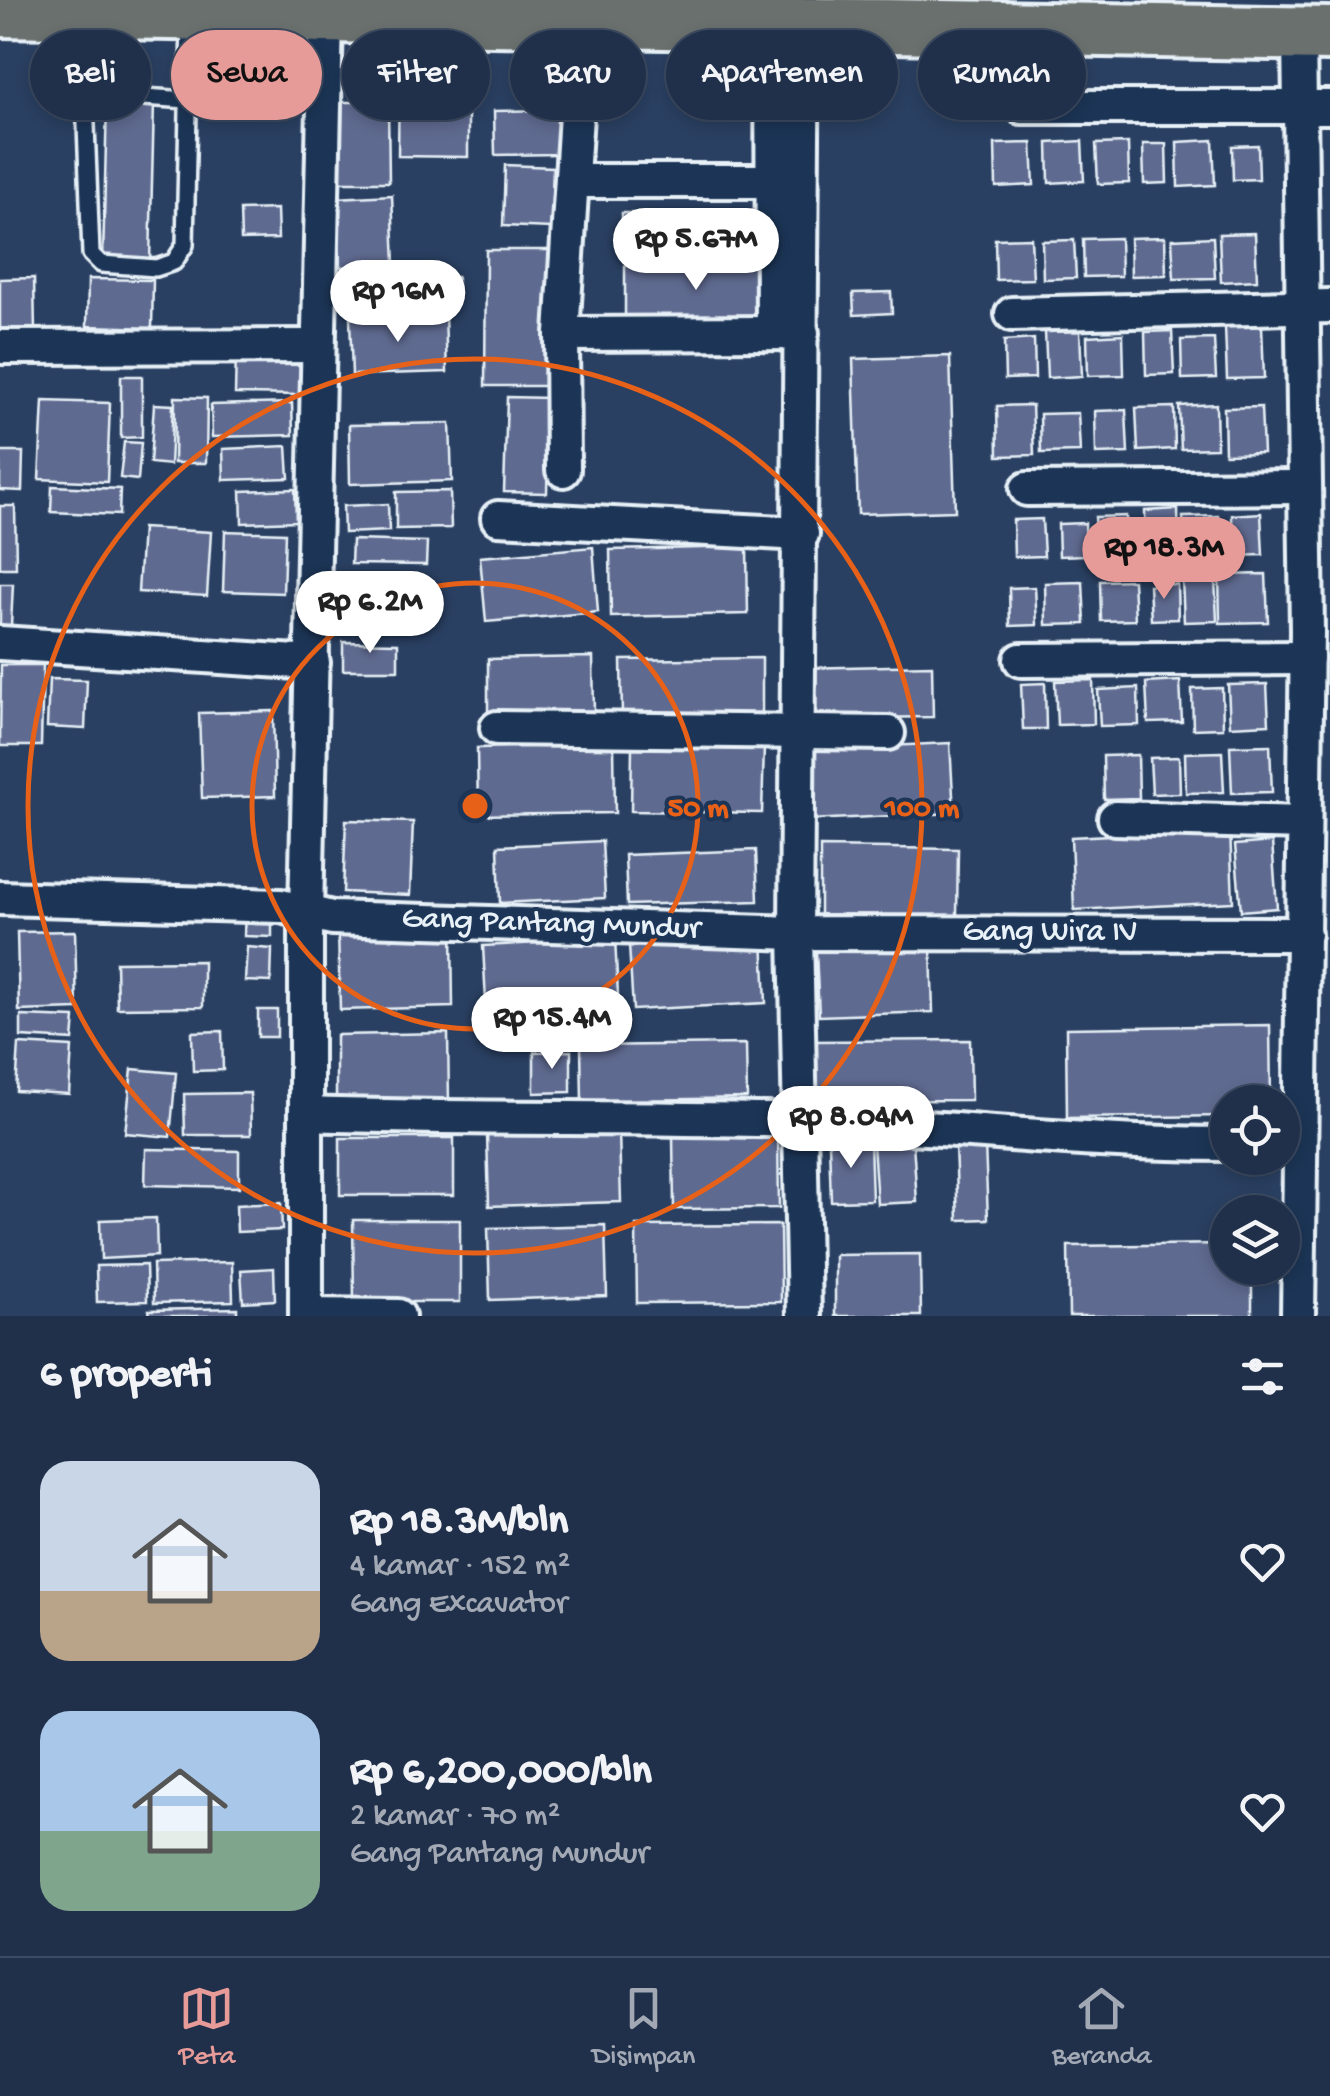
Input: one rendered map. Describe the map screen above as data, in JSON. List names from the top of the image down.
{
  "streets": {
    "street": ["Gang Pantang Mundur", "Gang Wira IV"]
  },
  "crossings": [
    ["Gang Pantang Mundur", "Gang Wira IV"]
  ],
  "page": {
    "chip": [
      "Beli",
      "Sewa",
      "Filter",
      "Baru",
      "Apartemen",
      "Rumah"
    ],
    "price": [
      "Rp 5.67M",
      "Rp 16M",
      "Rp 18.3M",
      "Rp 6.2M",
      "Rp 15.4M",
      "Rp 8.04M"
    ],
    "heading": "6 properti",
    "list": [
      {
        "name": "Rp 18.3M/bln",
        "note": "4 kamar · 152 m² · Gang Excavator"
      },
      {
        "name": "Rp 6,200,000/bln",
        "note": "2 kamar · 70 m² · Gang Pantang Mundur"
      }
    ],
    "tabs": ["Peta", "Disimpan", "Beranda"]
  },
  "rings": ["50 m", "100 m"]
}
